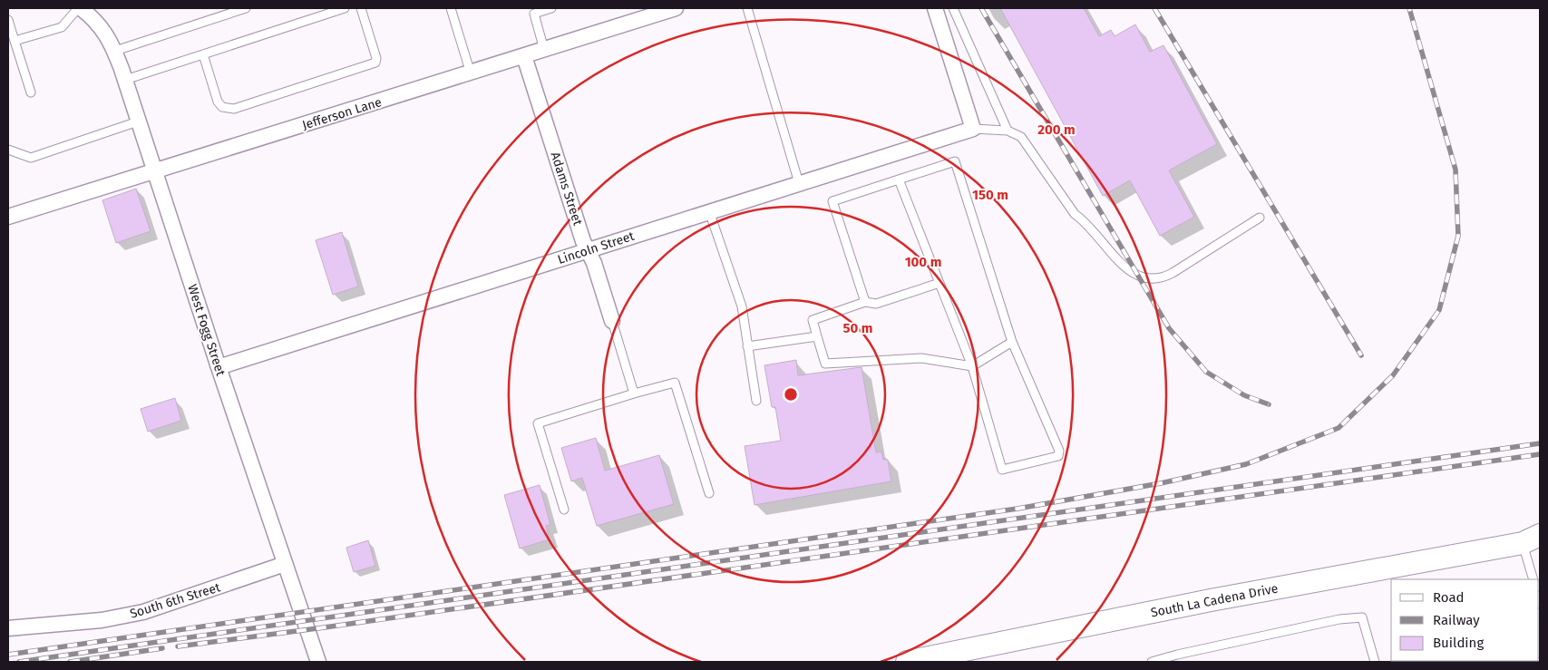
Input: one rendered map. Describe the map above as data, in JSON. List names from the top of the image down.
{
  "streets": {
    "main road": ["South La Cadena Drive"],
    "street": [
      "Jefferson Lane",
      "Adams Street",
      "Lincoln Street",
      "West Fogg Street",
      "South 6th Street"
    ]
  },
  "crossings": [
    ["Jefferson Lane", "Adams Street"],
    ["Jefferson Lane", "West Fogg Street"],
    ["Adams Street", "Lincoln Street"],
    ["Lincoln Street", "West Fogg Street"],
    ["West Fogg Street", "South 6th Street"]
  ],
  "legend": ["Road", "Railway", "Building"],
  "rings": [
    "200 m",
    "150 m",
    "100 m",
    "50 m"
  ]
}
